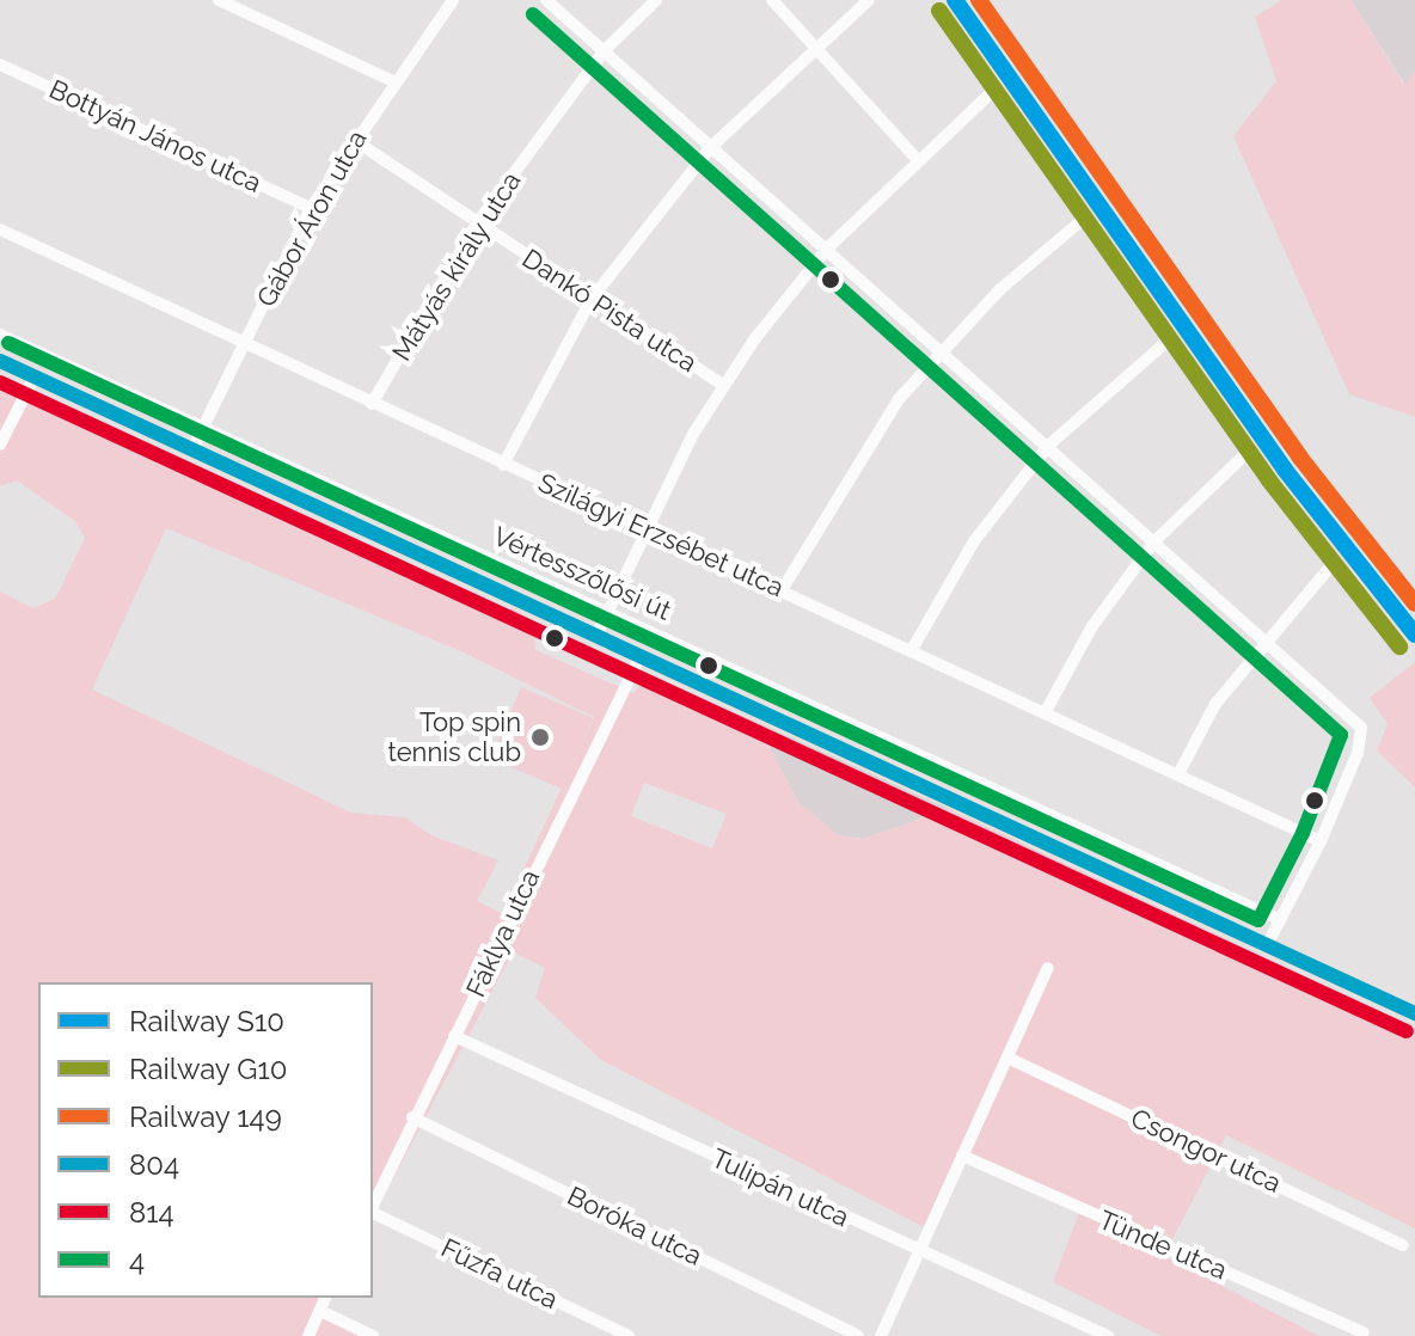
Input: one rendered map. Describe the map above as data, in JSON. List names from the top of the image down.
{
  "streets": {
    "main road": ["Vértesszőlősi út"],
    "street": [
      "Bottyán János utca",
      "Gábor Áron utca",
      "Mátyás király utca",
      "Dankó Pista utca",
      "Szilágyi Erzsébet utca",
      "Fáklya utca",
      "Csongor utca",
      "Tulipán utca",
      "Boróka utca",
      "Tünde utca",
      "Fűzfa utca"
    ]
  },
  "crossings": [
    ["Bottyán János utca", "Gábor Áron utca"],
    ["Gábor Áron utca", "Dankó Pista utca"],
    ["Gábor Áron utca", "Szilágyi Erzsébet utca"],
    ["Gábor Áron utca", "Vértesszőlősi út"],
    ["Mátyás király utca", "Dankó Pista utca"],
    ["Mátyás király utca", "Szilágyi Erzsébet utca"],
    ["Vértesszőlősi út", "Fáklya utca"],
    ["Fáklya utca", "Tulipán utca"],
    ["Fáklya utca", "Boróka utca"]
  ],
  "places": ["Top spin tennis club"],
  "lines": [
    "rail line S10",
    "rail line 149",
    "rail line G10",
    "transit line 4",
    "transit line 804",
    "transit line 814"
  ],
  "legend": [
    "Railway S10",
    "Railway G10",
    "Railway 149",
    "804",
    "814",
    "4"
  ]
}
